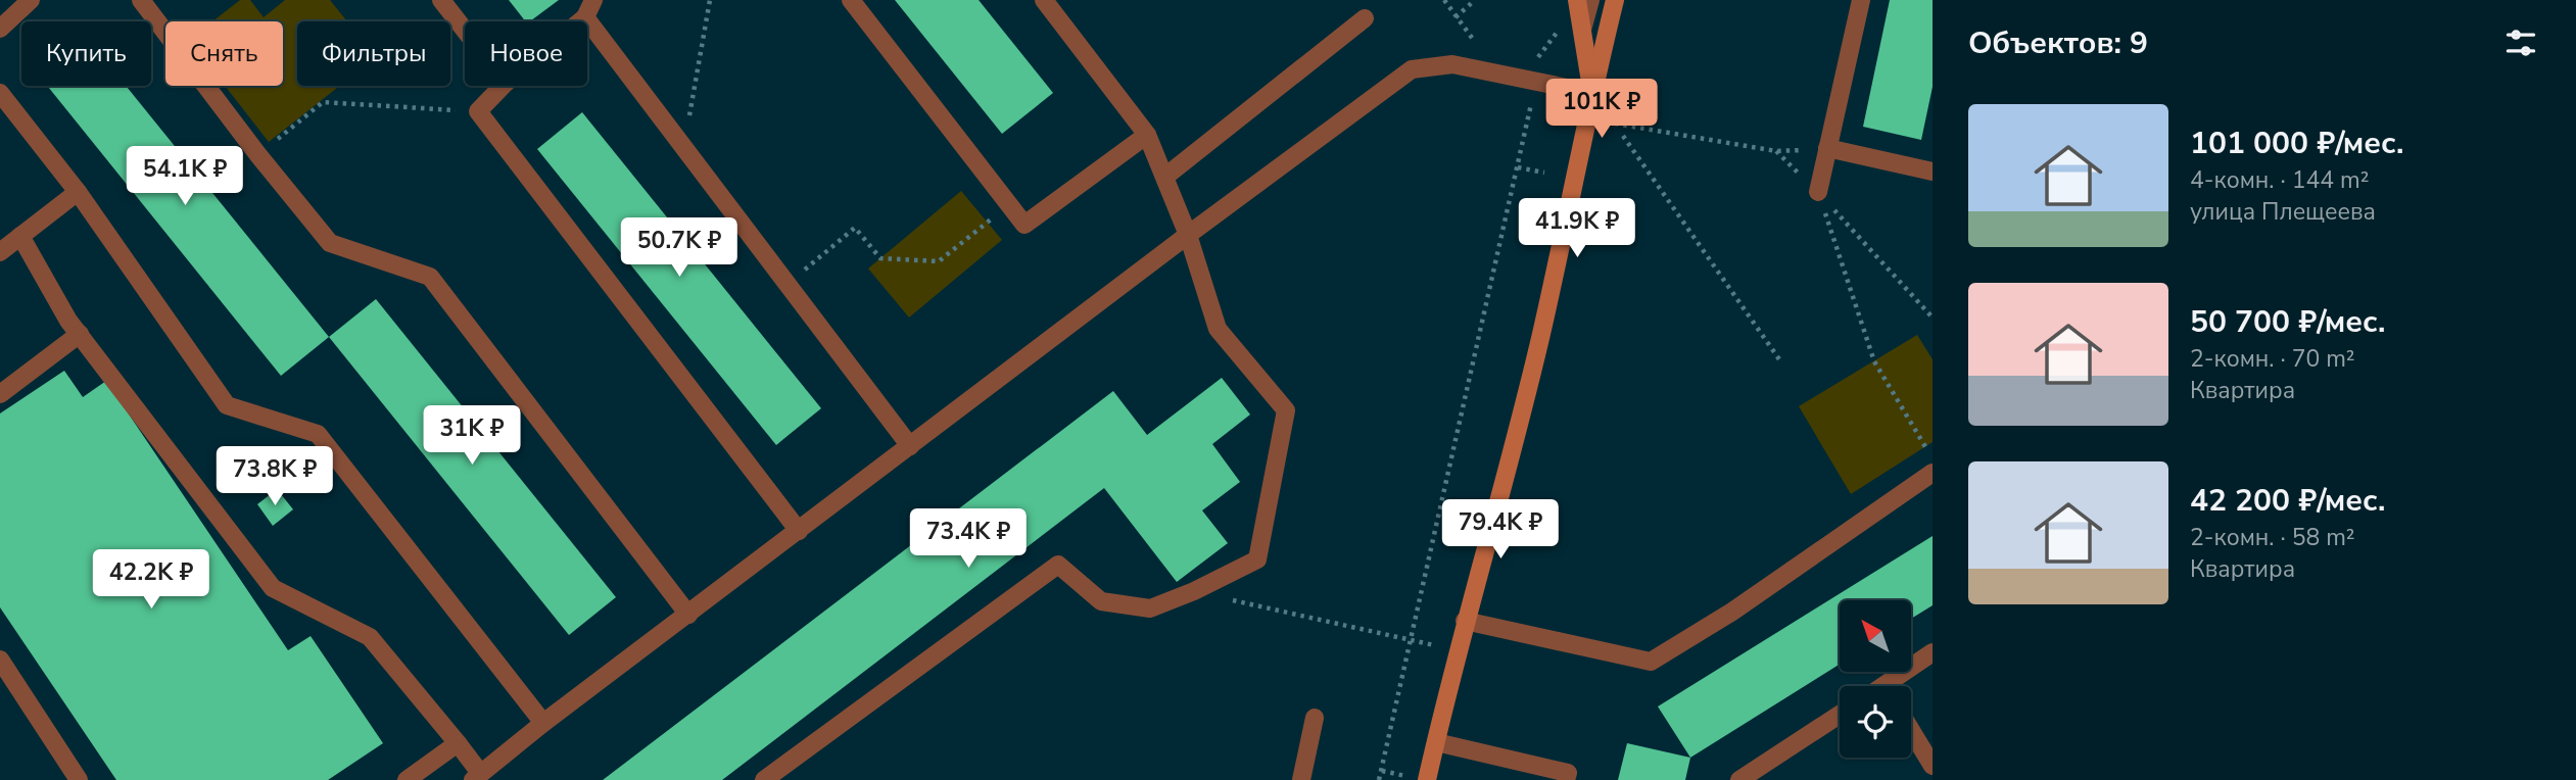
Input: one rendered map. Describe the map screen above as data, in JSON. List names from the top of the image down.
{
  "north": "top left",
  "page": {
    "heading": "Объектов: 9",
    "chip": [
      "Купить",
      "Снять",
      "Фильтры",
      "Новое"
    ],
    "price": [
      "101K ₽",
      "54.1K ₽",
      "41.9K ₽",
      "50.7K ₽",
      "31K ₽",
      "73.8K ₽",
      "79.4K ₽",
      "73.4K ₽",
      "42.2K ₽"
    ],
    "list": [
      {
        "name": "101 000 ₽/мес.",
        "note": "4-комн. · 144 m² · улица Плещеева"
      },
      {
        "name": "50 700 ₽/мес.",
        "note": "2-комн. · 70 m² · Квартира"
      },
      {
        "name": "42 200 ₽/мес.",
        "note": "2-комн. · 58 m² · Квартира"
      }
    ]
  }
}
